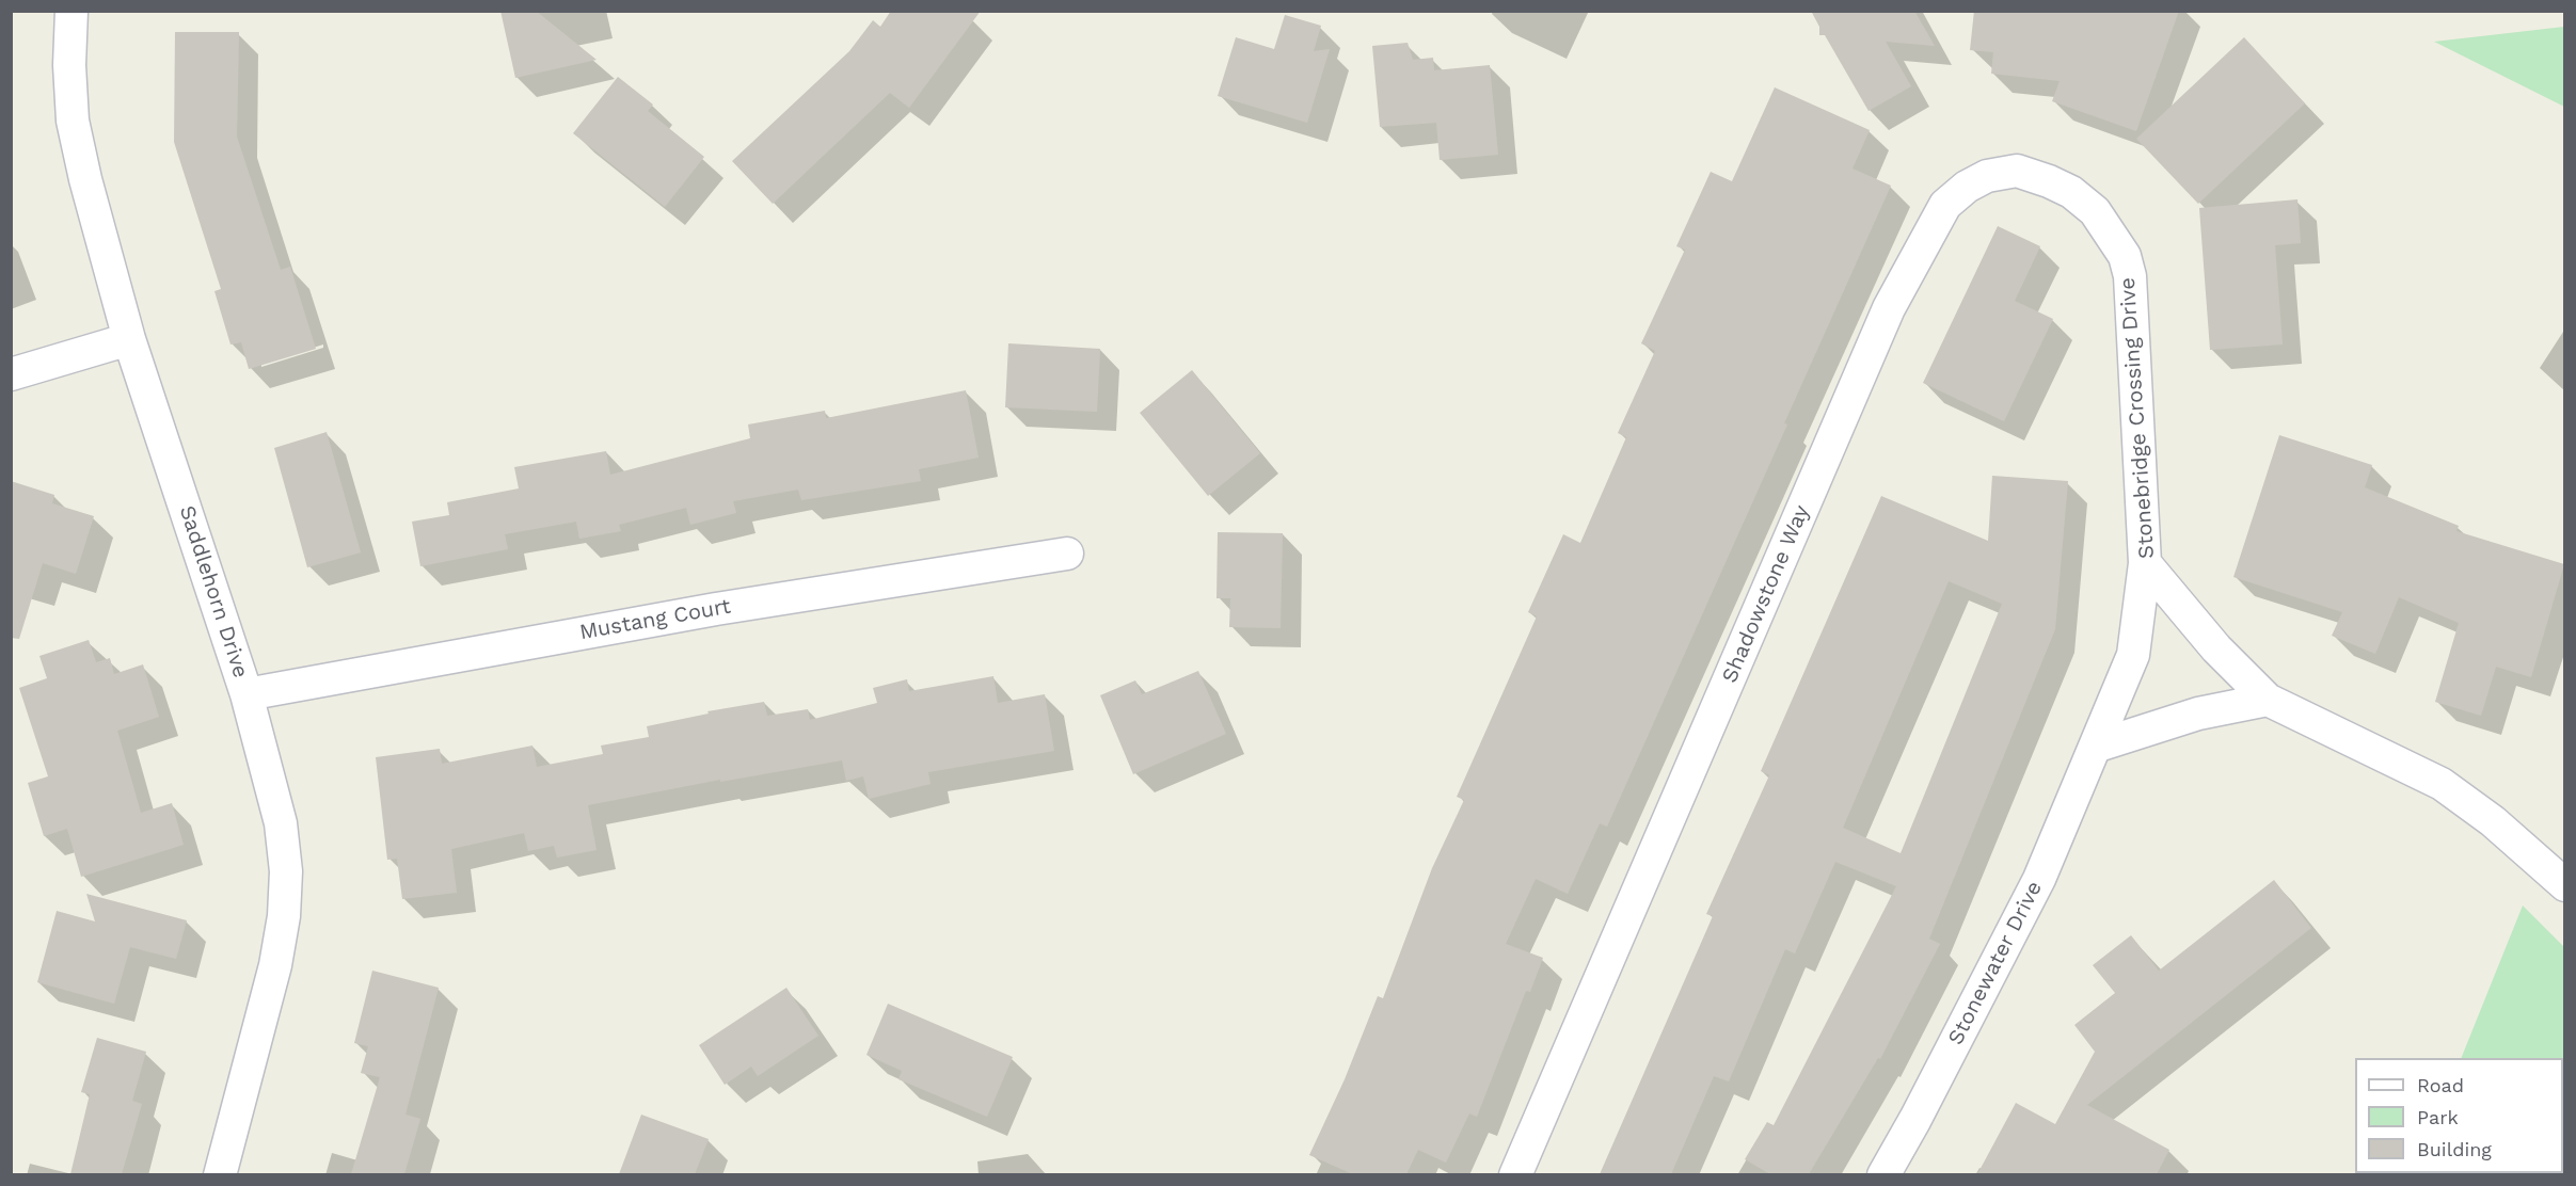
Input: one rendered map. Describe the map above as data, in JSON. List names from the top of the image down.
{
  "streets": {
    "street": [
      "Stonebridge Crossing Drive",
      "Saddlehorn Drive",
      "Shadowstone Way",
      "Mustang Court",
      "Stonewater Drive"
    ]
  },
  "crossings": [
    ["Stonebridge Crossing Drive", "Shadowstone Way"],
    ["Stonebridge Crossing Drive", "Stonewater Drive"],
    ["Saddlehorn Drive", "Mustang Court"]
  ],
  "legend": ["Road", "Park", "Building"]
}
